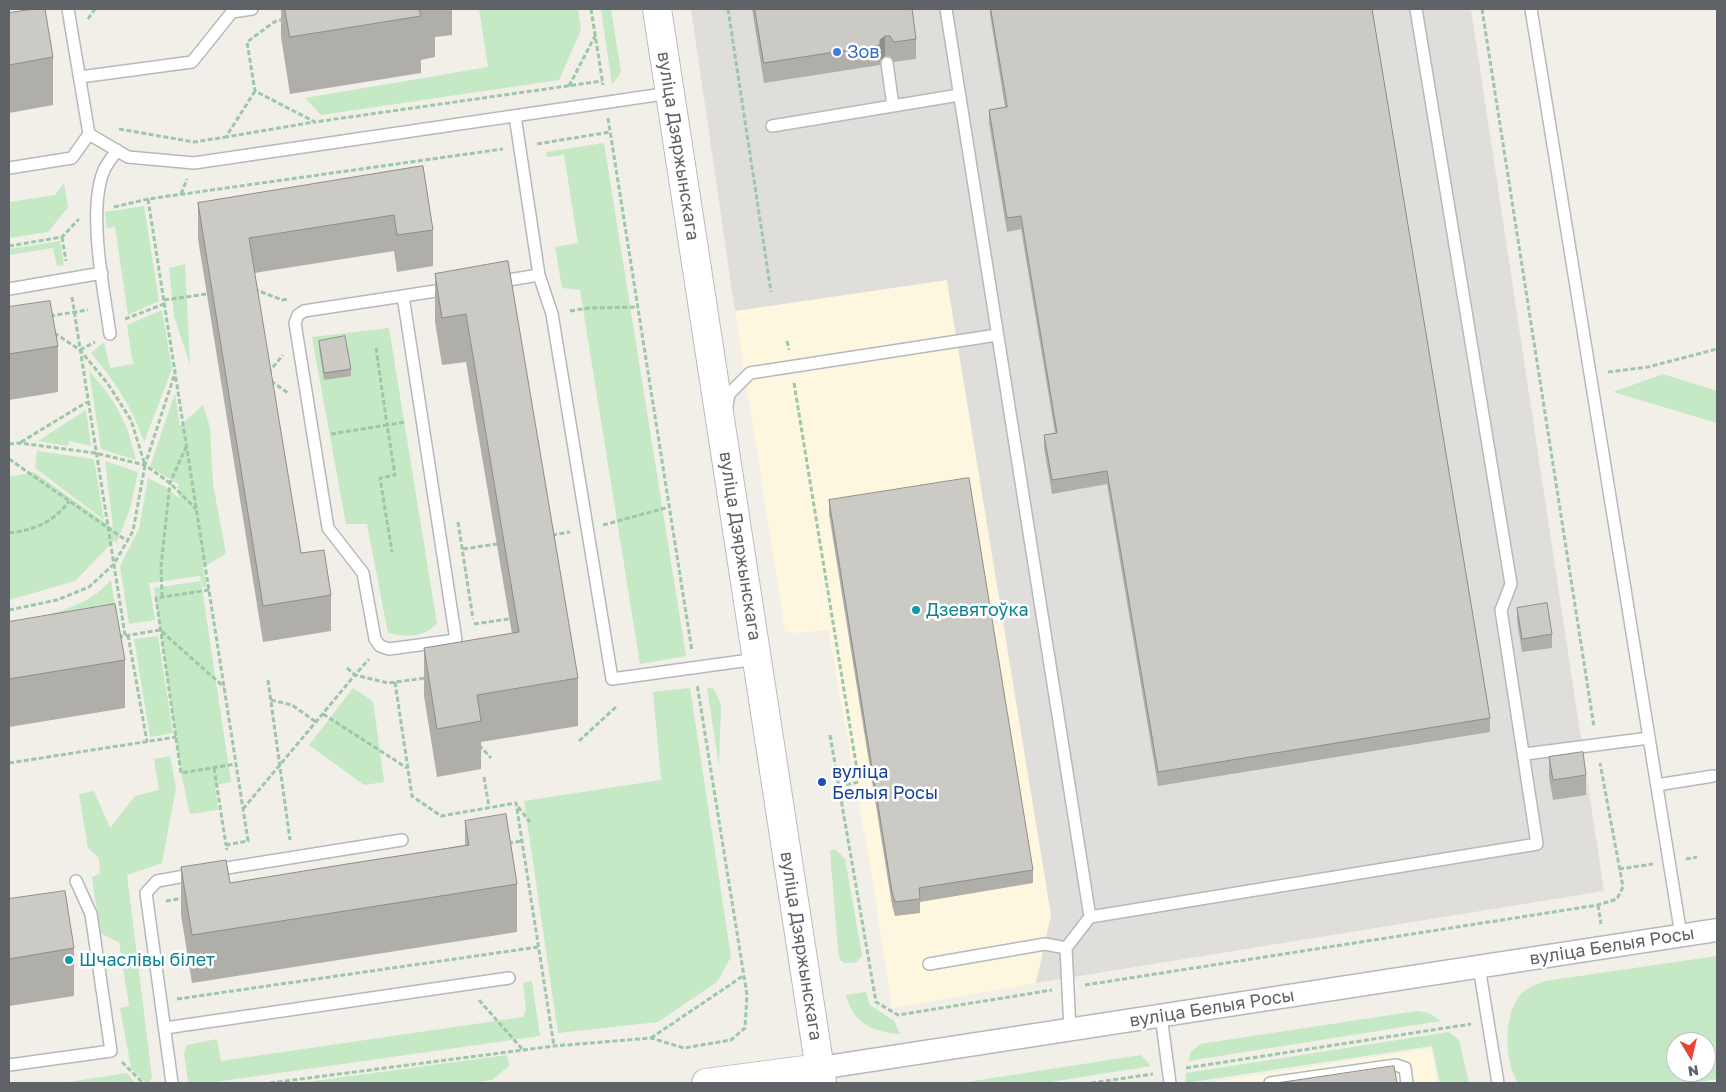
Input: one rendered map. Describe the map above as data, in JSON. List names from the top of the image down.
{
  "streets": {
    "main road": ["вуліца Дзяржынскага", "вуліца Белыя Росы"]
  },
  "crossings": [
    ["вуліца Дзяржынскага", "вуліца Белыя Росы"]
  ],
  "places": [
    "Зов",
    "Дзевятоўка",
    "вуліца Белыя Росы",
    "Шчаслівы білет"
  ],
  "north": "bottom"
}
